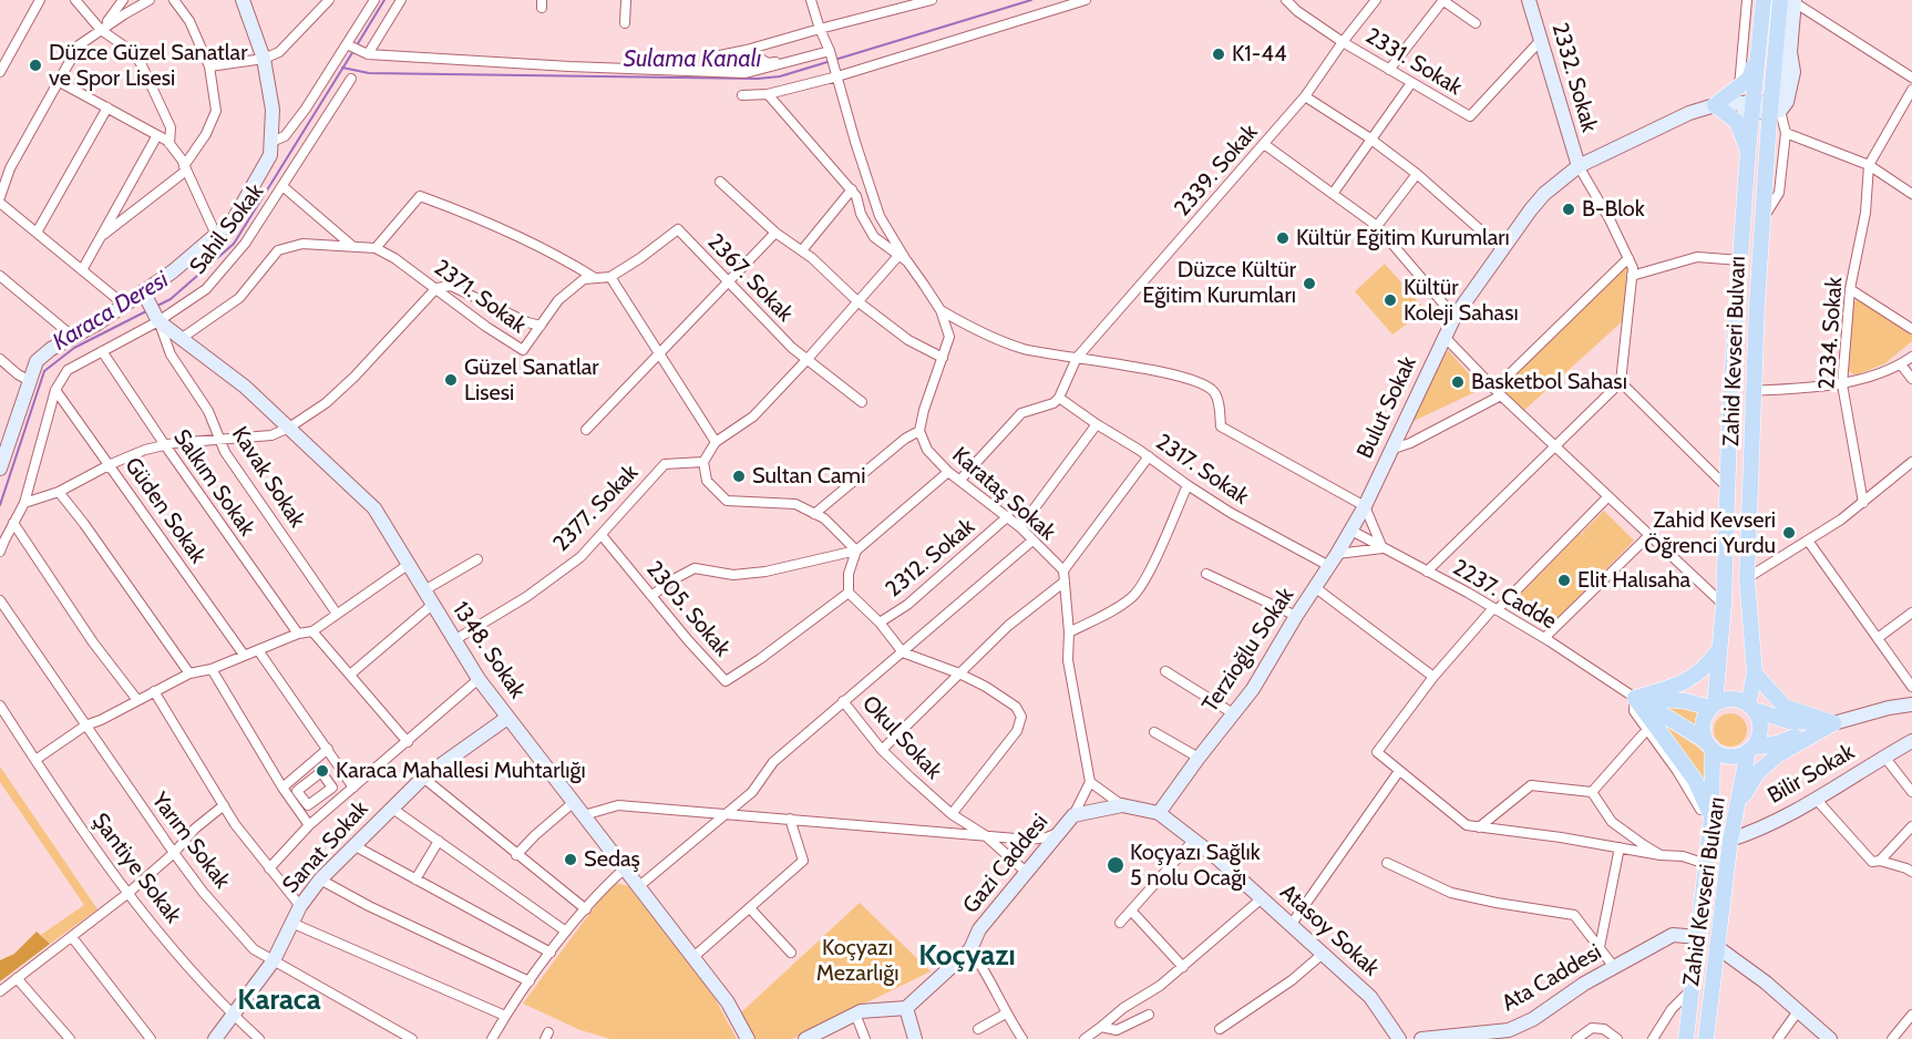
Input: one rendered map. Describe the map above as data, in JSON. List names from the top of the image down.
{
  "streets": {
    "main road": ["Zahid Kevseri Bulvarı"],
    "street": [
      "2331. Sokak",
      "2332. Sokak",
      "2339. Sokak",
      "Sahil Sokak",
      "2367. Sokak",
      "2371. Sokak",
      "2234. Sokak",
      "Bulut Sokak",
      "2317. Sokak",
      "Kavak Sokak",
      "Salkım Sokak",
      "Karataş Sokak",
      "2377. Sokak",
      "Güden Sokak",
      "2312. Sokak",
      "2237. Cadde",
      "2305. Sokak",
      "1348. Sokak",
      "Terzioğlu Sokak",
      "Okul Sokak",
      "Bilir Sokak",
      "Yarım Sokak",
      "Sanat Sokak",
      "Gazi Caddesi",
      "Şantiye Sokak",
      "Atasoy Sokak",
      "Ata Caddesi"
    ]
  },
  "crossings": [
    ["2331. Sokak", "2332. Sokak"],
    ["2331. Sokak", "2339. Sokak"],
    ["2332. Sokak", "Bulut Sokak"],
    ["2339. Sokak", "2317. Sokak"],
    ["Sahil Sokak", "Kavak Sokak"],
    ["Sahil Sokak", "Salkım Sokak"],
    ["Sahil Sokak", "Güden Sokak"],
    ["Sahil Sokak", "1348. Sokak"],
    ["2367. Sokak", "2371. Sokak"],
    ["2371. Sokak", "1348. Sokak"],
    ["Zahid Kevseri Bulvarı", "Bilir Sokak"],
    ["Zahid Kevseri Bulvarı", "Ata Caddesi"],
    ["Bulut Sokak", "Terzioğlu Sokak"],
    ["2317. Sokak", "Terzioğlu Sokak"],
    ["Kavak Sokak", "1348. Sokak"],
    ["Karataş Sokak", "2312. Sokak"],
    ["2377. Sokak", "2305. Sokak"],
    ["2377. Sokak", "1348. Sokak"],
    ["2312. Sokak", "2305. Sokak"],
    ["2237. Cadde", "Terzioğlu Sokak"],
    ["1348. Sokak", "Okul Sokak"],
    ["1348. Sokak", "Sanat Sokak"],
    ["Terzioğlu Sokak", "Gazi Caddesi"],
    ["Terzioğlu Sokak", "Atasoy Sokak"],
    ["Okul Sokak", "Gazi Caddesi"],
    ["Yarım Sokak", "Sanat Sokak"],
    ["Sanat Sokak", "Şantiye Sokak"],
    ["Gazi Caddesi", "Atasoy Sokak"]
  ],
  "districts": ["Koçyazı", "Karaca"],
  "water": ["Sulama Kanalı", "Karaca Deresi"],
  "parks": ["Koçyazı Mezarlığı"],
  "places": [
    "K1-44",
    "Düzce Güzel Sanatlar ve Spor Lisesi",
    "B-Blok",
    "Kültür Eğitim Kurumları",
    "Düzce Kültür Eğitim Kurumları",
    "Kültür Koleji Sahası",
    "Güzel Sanatlar Lisesi",
    "Basketbol Sahası",
    "Sultan Cami",
    "Zahid Kevseri Öğrenci Yurdu",
    "Elit Halısaha",
    "Karaca Mahallesi Muhtarlığı",
    "Sedaş",
    "Koçyazı Sağlık 5 nolu Ocağı"
  ]
}
